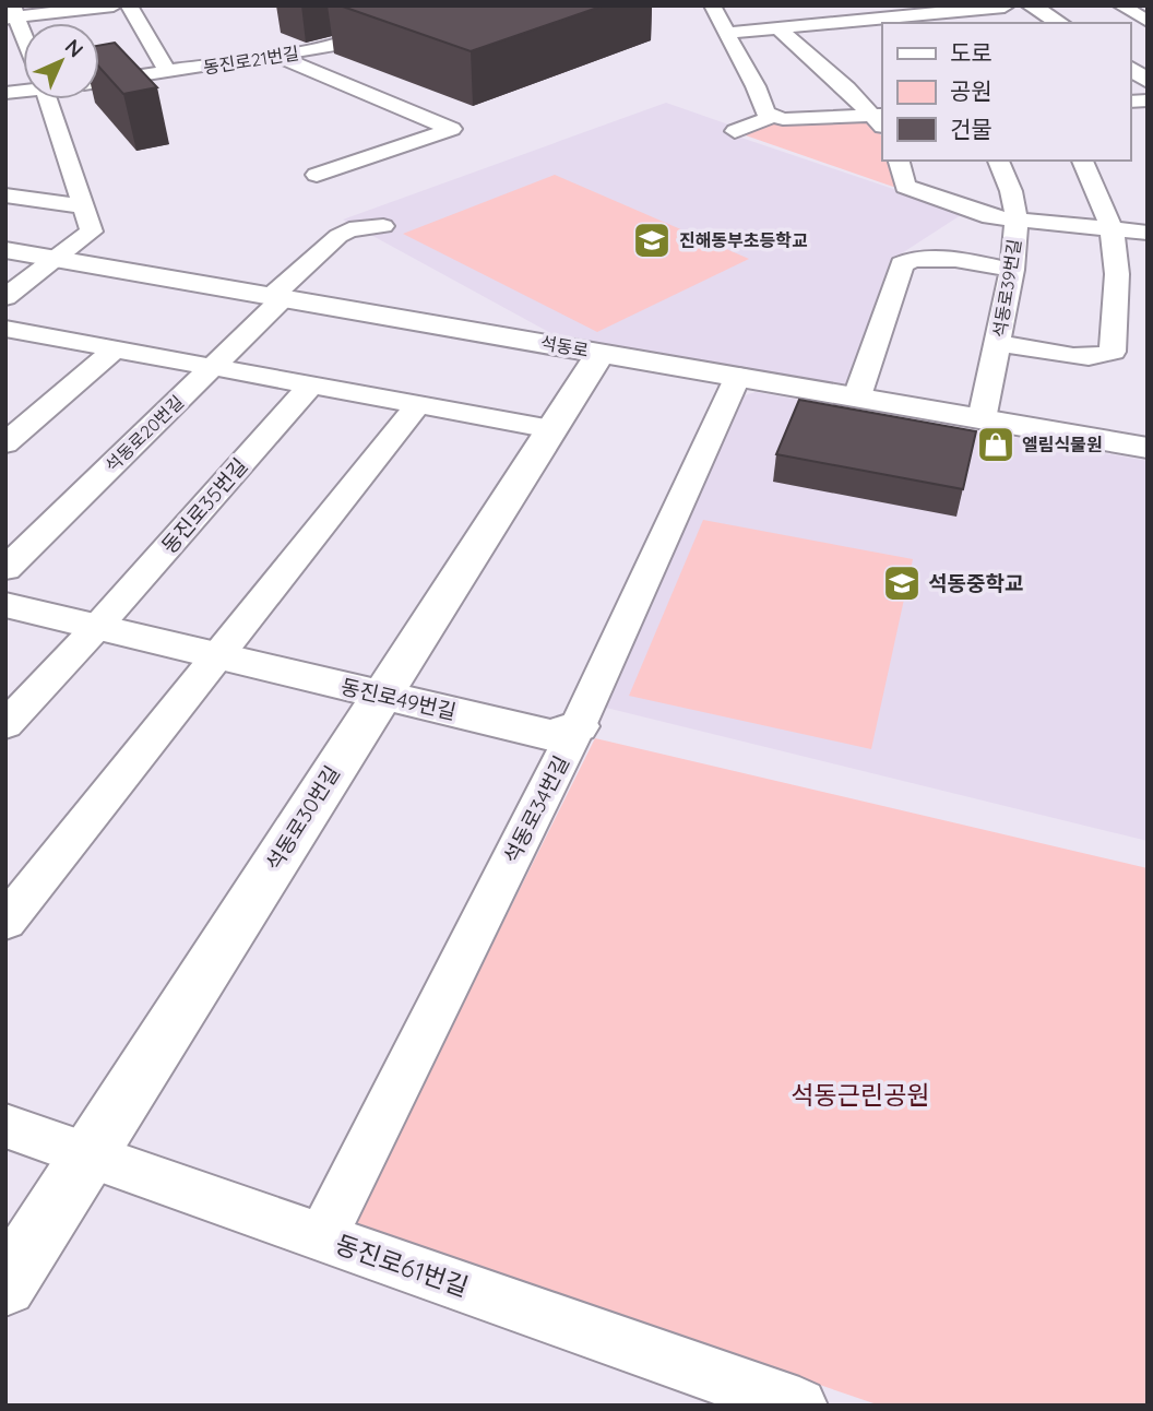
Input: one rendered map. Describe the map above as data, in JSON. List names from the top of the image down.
{
  "streets": {
    "street": [
      "동진로21번길",
      "석동로39번길",
      "석동로",
      "석동로20번길",
      "동진로35번길",
      "동진로49번길",
      "석동로34번길",
      "석동로30번길",
      "동진로61번길"
    ]
  },
  "crossings": [
    ["석동로39번길", "석동로"],
    ["석동로", "석동로20번길"],
    ["석동로", "석동로34번길"],
    ["석동로", "석동로30번길"],
    ["동진로35번길", "동진로49번길"],
    ["동진로49번길", "석동로34번길"],
    ["동진로49번길", "석동로30번길"],
    ["석동로34번길", "동진로61번길"],
    ["석동로30번길", "동진로61번길"]
  ],
  "parks": ["석동근린공원"],
  "places": {
    "school or university": ["진해동부초등학교", "석동중학교"],
    "shop": ["엘림식물원"]
  },
  "legend": ["도로", "공원", "건물"],
  "north": "top right"
}
